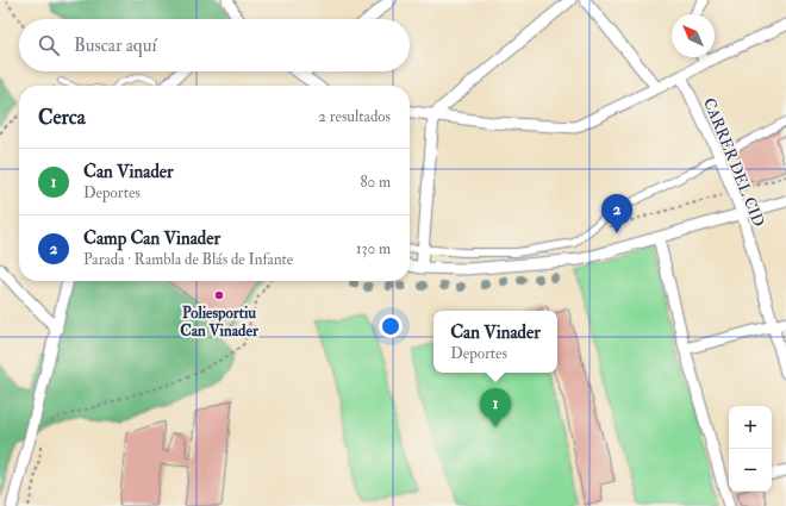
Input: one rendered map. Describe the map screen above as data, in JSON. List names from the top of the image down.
{
  "streets": {
    "street": ["CARRER DEL CID"]
  },
  "places": ["Poliesportiu Can Vinader"],
  "north": "top left",
  "page": {
    "search": "Buscar aquí",
    "heading": ["Cerca", "2 resultados"],
    "list": [
      {
        "mark": "1",
        "name": "Can Vinader",
        "note": "Deportes",
        "value": "80 m"
      },
      {
        "mark": "2",
        "name": "Camp Can Vinader",
        "note": "Parada · Rambla de Blás de Infante",
        "value": "130 m"
      }
    ],
    "pins": ["2", "1"],
    "popup": ["Can Vinader", "Deportes"],
    "map_buttons": ["+", "−"]
  }
}
